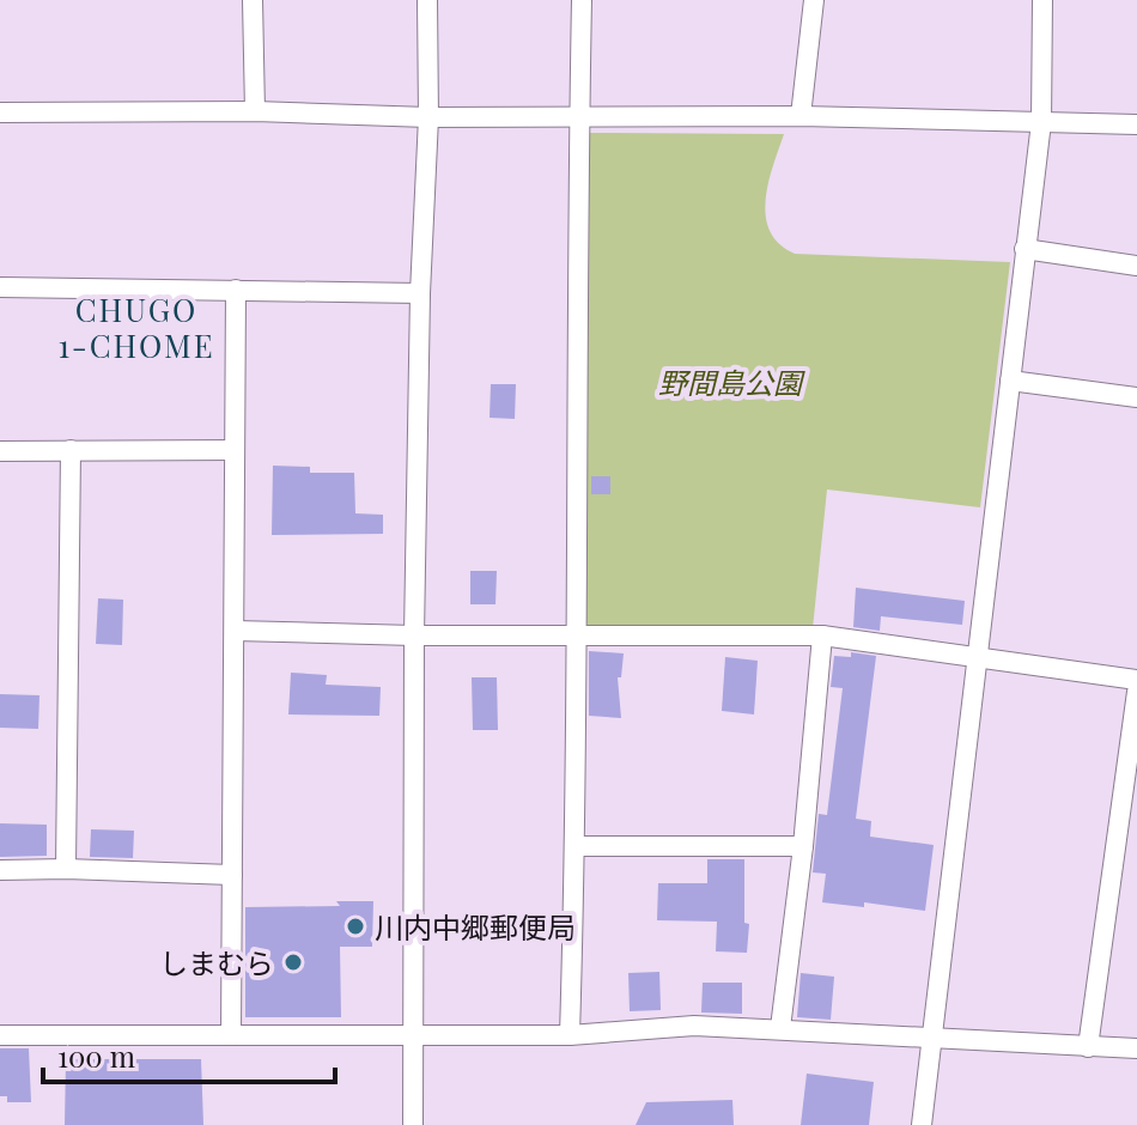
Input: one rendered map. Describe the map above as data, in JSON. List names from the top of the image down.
{
  "districts": ["CHUGO 1-CHOME"],
  "parks": ["野間島公園"],
  "places": ["川内中郷郵便局", "しまむら"],
  "scale_bar": "100 m"
}
